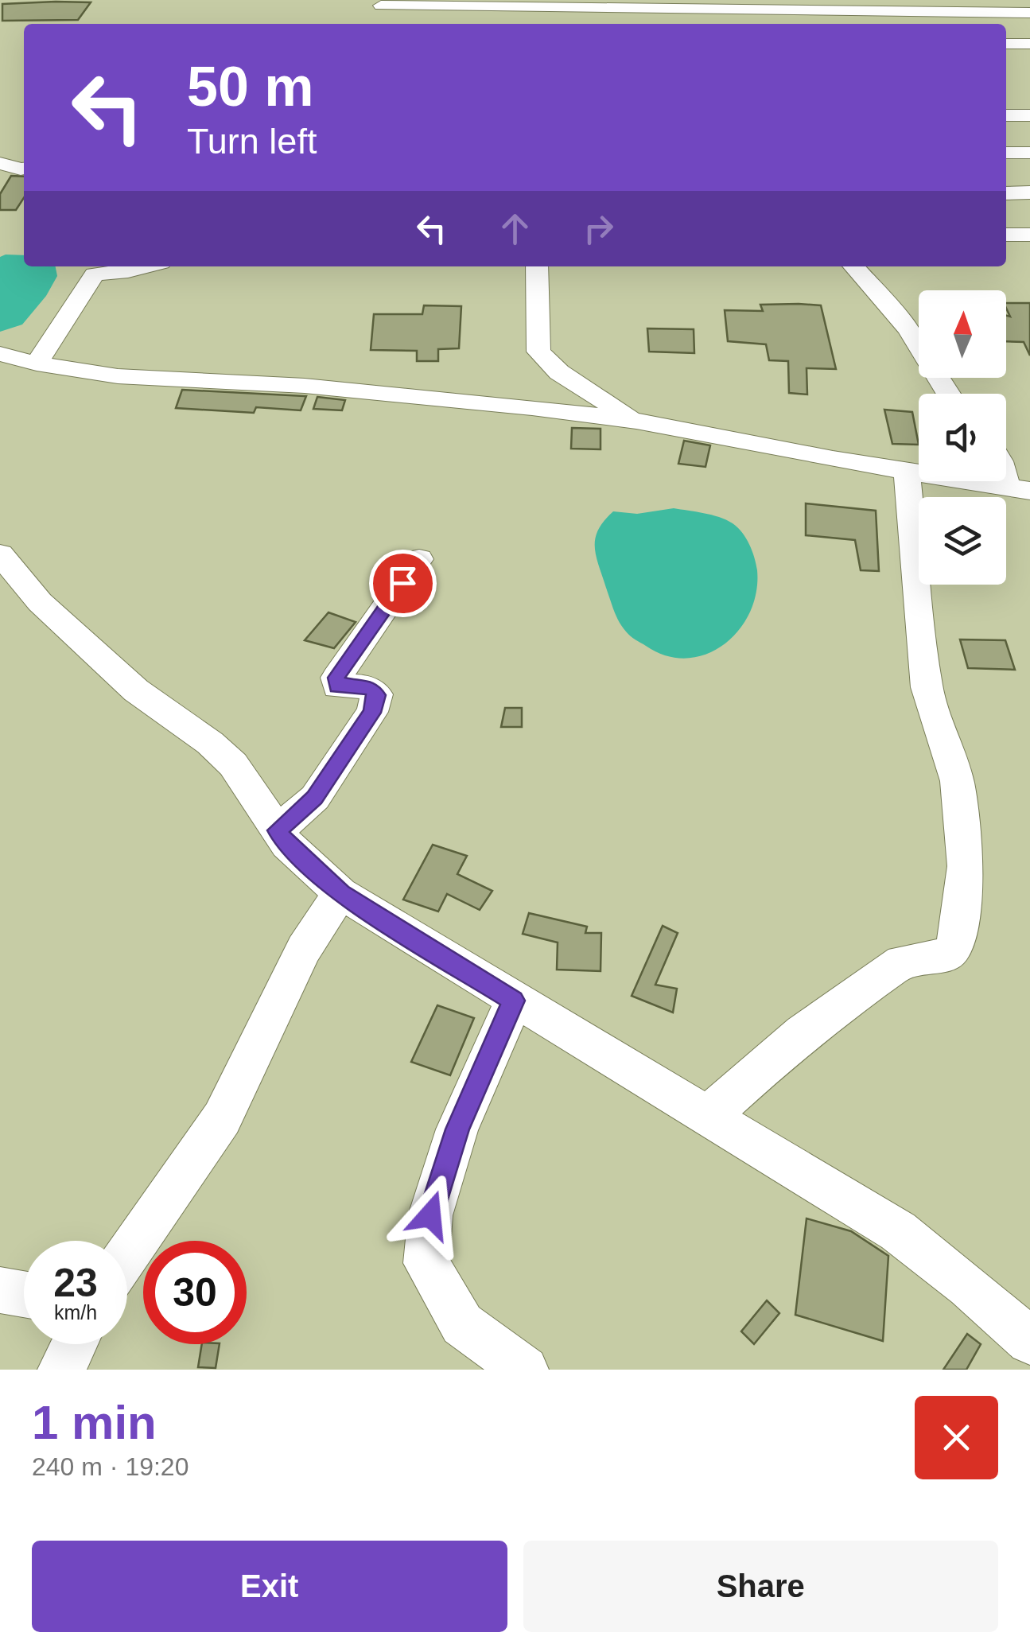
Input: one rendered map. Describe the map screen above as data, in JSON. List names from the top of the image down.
{
  "north": "top",
  "page": {
    "turn": ["50 m", "Turn left"],
    "speed": "23 km/h",
    "limit": "30",
    "heading": ["1 min", "240 m · 19:20"],
    "buttons": ["Exit", "Share"]
  }
}
